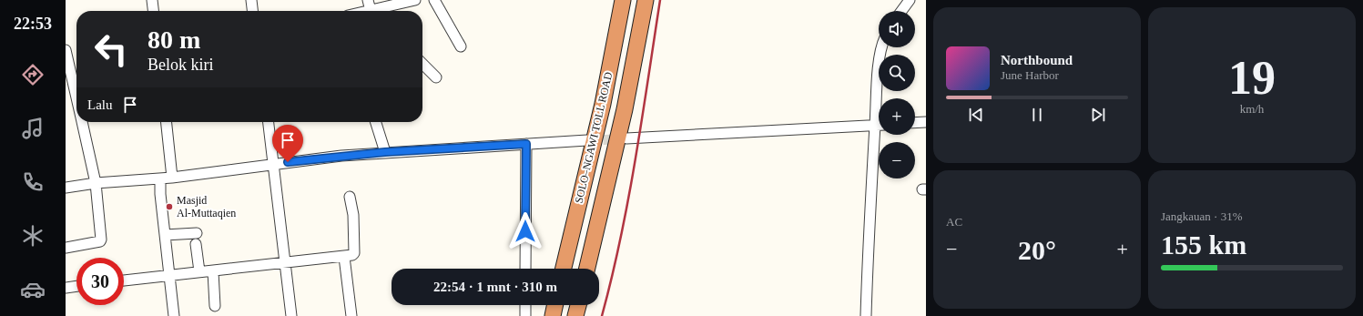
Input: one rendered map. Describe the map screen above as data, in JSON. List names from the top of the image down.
{
  "streets": {
    "highway": ["SOLO–NGAWI TOLL ROAD"]
  },
  "places": ["Masjid Al-Muttaqien"],
  "page": {
    "tabs": "22:53",
    "tile": [
      ["19", "km/h"],
      "AC",
      ["Jangkauan · 31%", "155 km"]
    ],
    "map_buttons": ["+", "−"],
    "turn": ["80 m", "Belok kiri"],
    "song": ["Northbound", "June Harbor"],
    "then": "Lalu",
    "heat": ["−", "20°", "+"],
    "limit": "30",
    "trip": "22:54 · 1 mnt · 310 m"
  }
}
